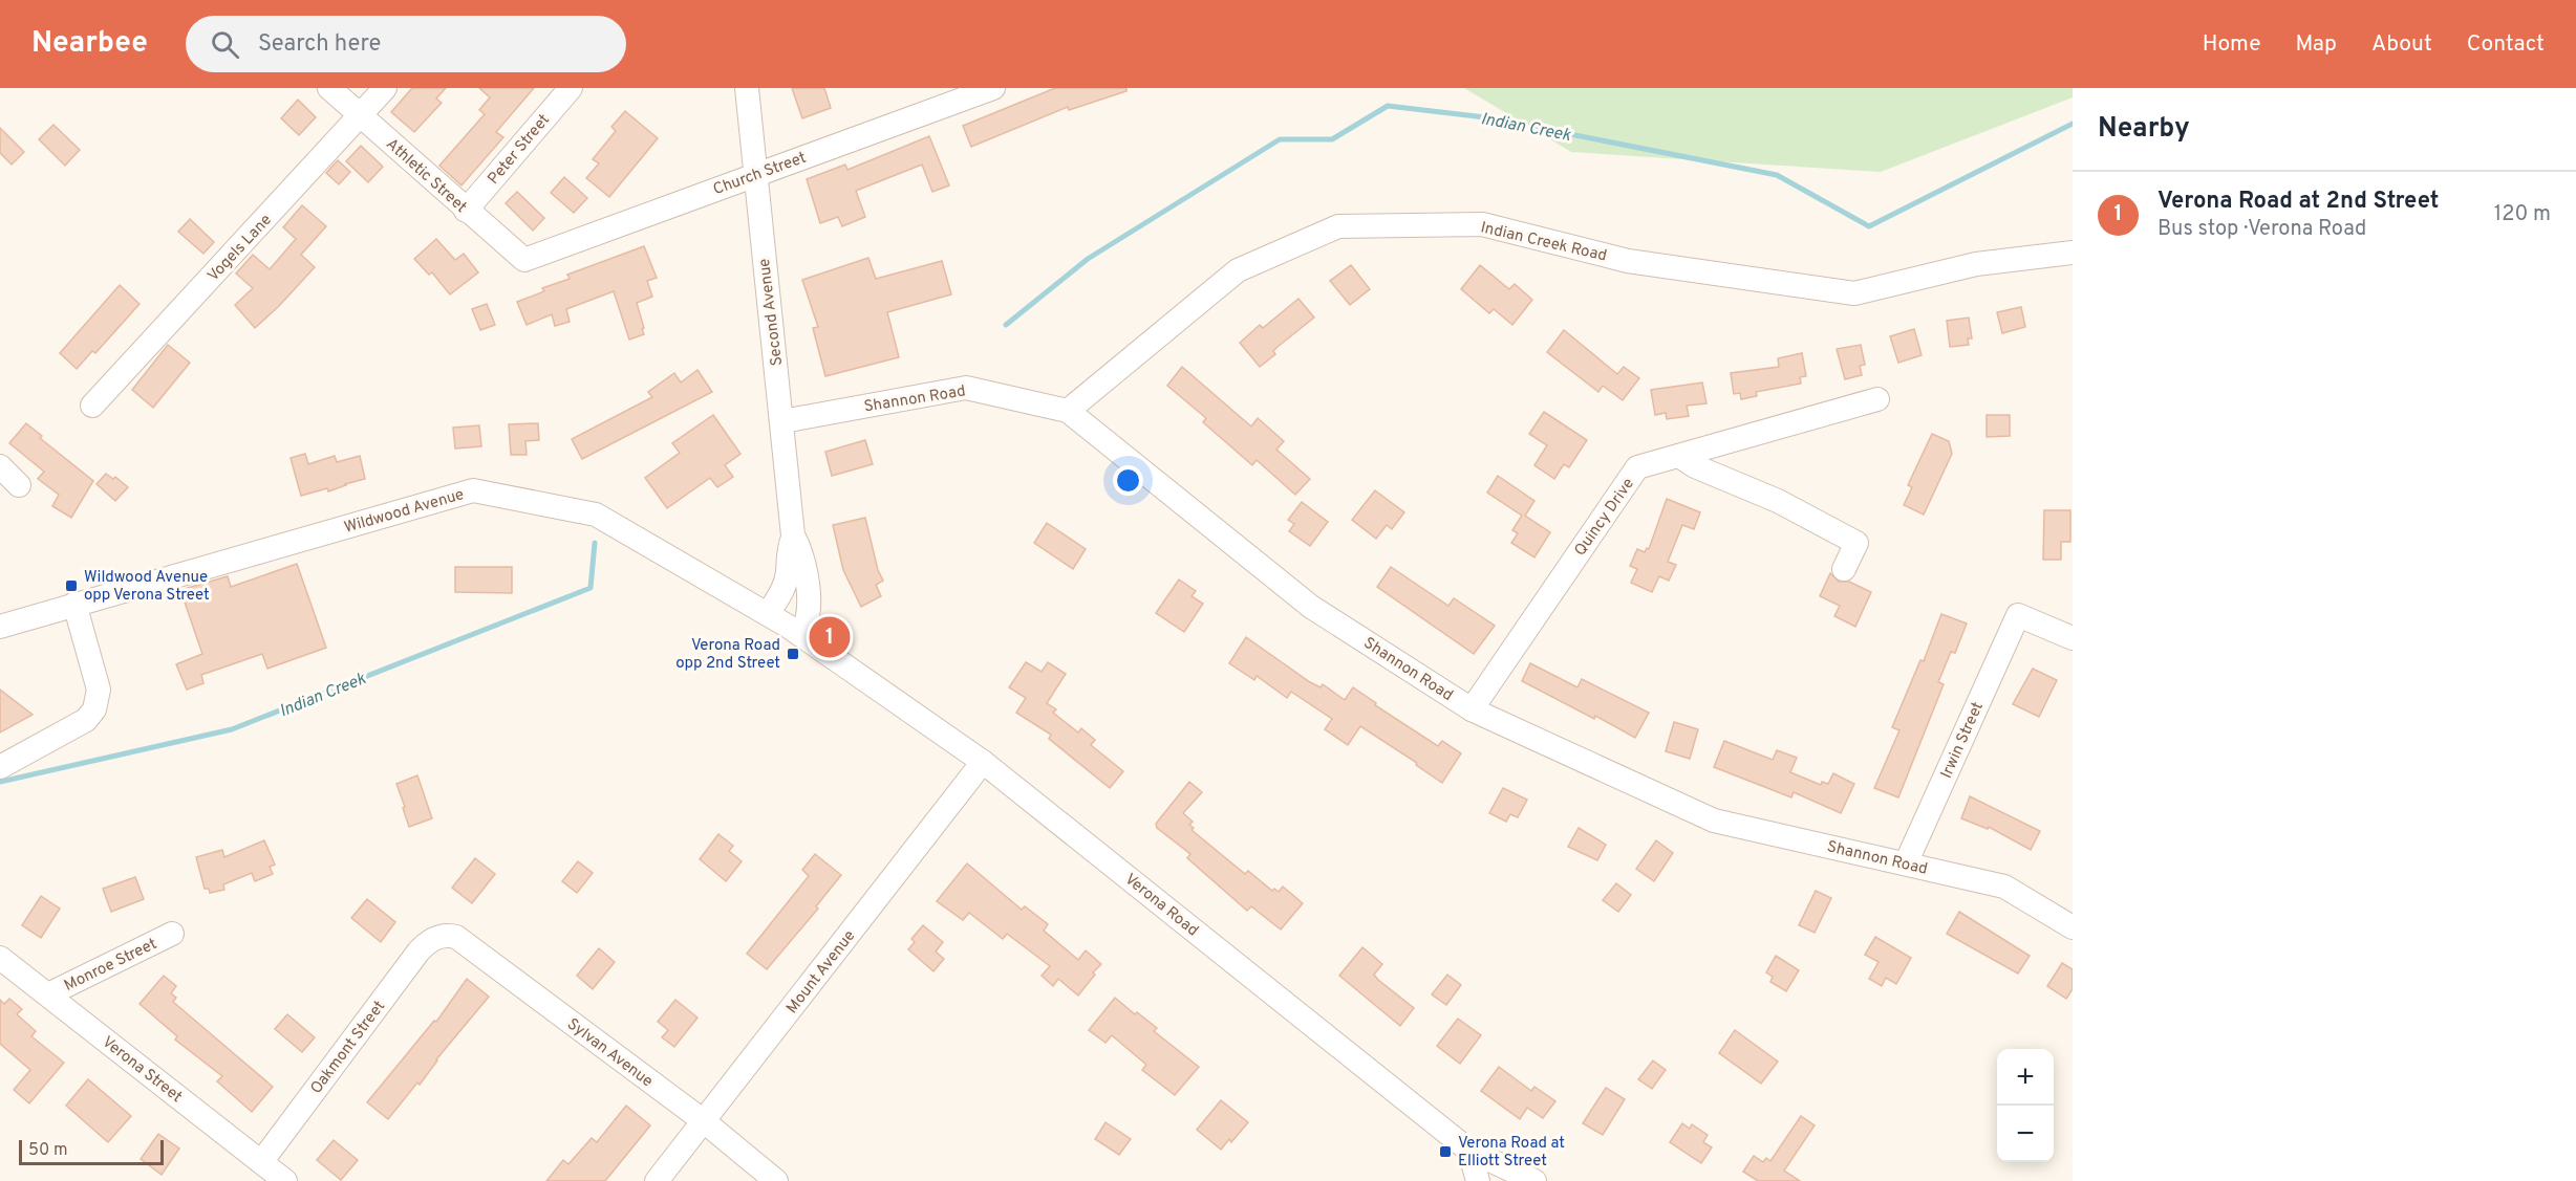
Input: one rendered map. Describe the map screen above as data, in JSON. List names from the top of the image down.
{
  "streets": {
    "street": [
      "Peter Street",
      "Church Street",
      "Athletic Street",
      "Indian Creek Road",
      "Vogels Lane",
      "Second Avenue",
      "Shannon Road",
      "Wildwood Avenue",
      "Quincy Drive",
      "Irwin Street",
      "Verona Road",
      "Monroe Street",
      "Mount Avenue",
      "Oakmont Street",
      "Sylvan Avenue",
      "Verona Street"
    ]
  },
  "crossings": [
    ["Peter Street", "Athletic Street"],
    ["Church Street", "Athletic Street"],
    ["Church Street", "Second Avenue"],
    ["Athletic Street", "Vogels Lane"],
    ["Indian Creek Road", "Shannon Road"],
    ["Second Avenue", "Shannon Road"],
    ["Second Avenue", "Wildwood Avenue"],
    ["Second Avenue", "Verona Road"],
    ["Shannon Road", "Quincy Drive"],
    ["Shannon Road", "Irwin Street"],
    ["Wildwood Avenue", "Verona Road"],
    ["Verona Road", "Mount Avenue"],
    ["Monroe Street", "Verona Street"],
    ["Mount Avenue", "Sylvan Avenue"],
    ["Oakmont Street", "Sylvan Avenue"],
    ["Oakmont Street", "Verona Street"]
  ],
  "water": ["Indian Creek"],
  "places": {
    "transit": ["Wildwood Avenue opp Verona Street", "Verona Road opp 2nd Street", "Verona Road at Elliott Street"]
  },
  "scale_bar": "50 m",
  "page": {
    "header": "Nearbee",
    "search": "Search here",
    "nav": [
      "Home",
      "Map",
      "About",
      "Contact"
    ],
    "heading": "Nearby",
    "list": [
      {
        "mark": "1",
        "name": "Verona Road at 2nd Street",
        "note": "Bus stop · Verona Road",
        "value": "120 m"
      }
    ],
    "pins": "1",
    "map_buttons": ["+", "−"],
    "scale": "50 m"
  }
}
